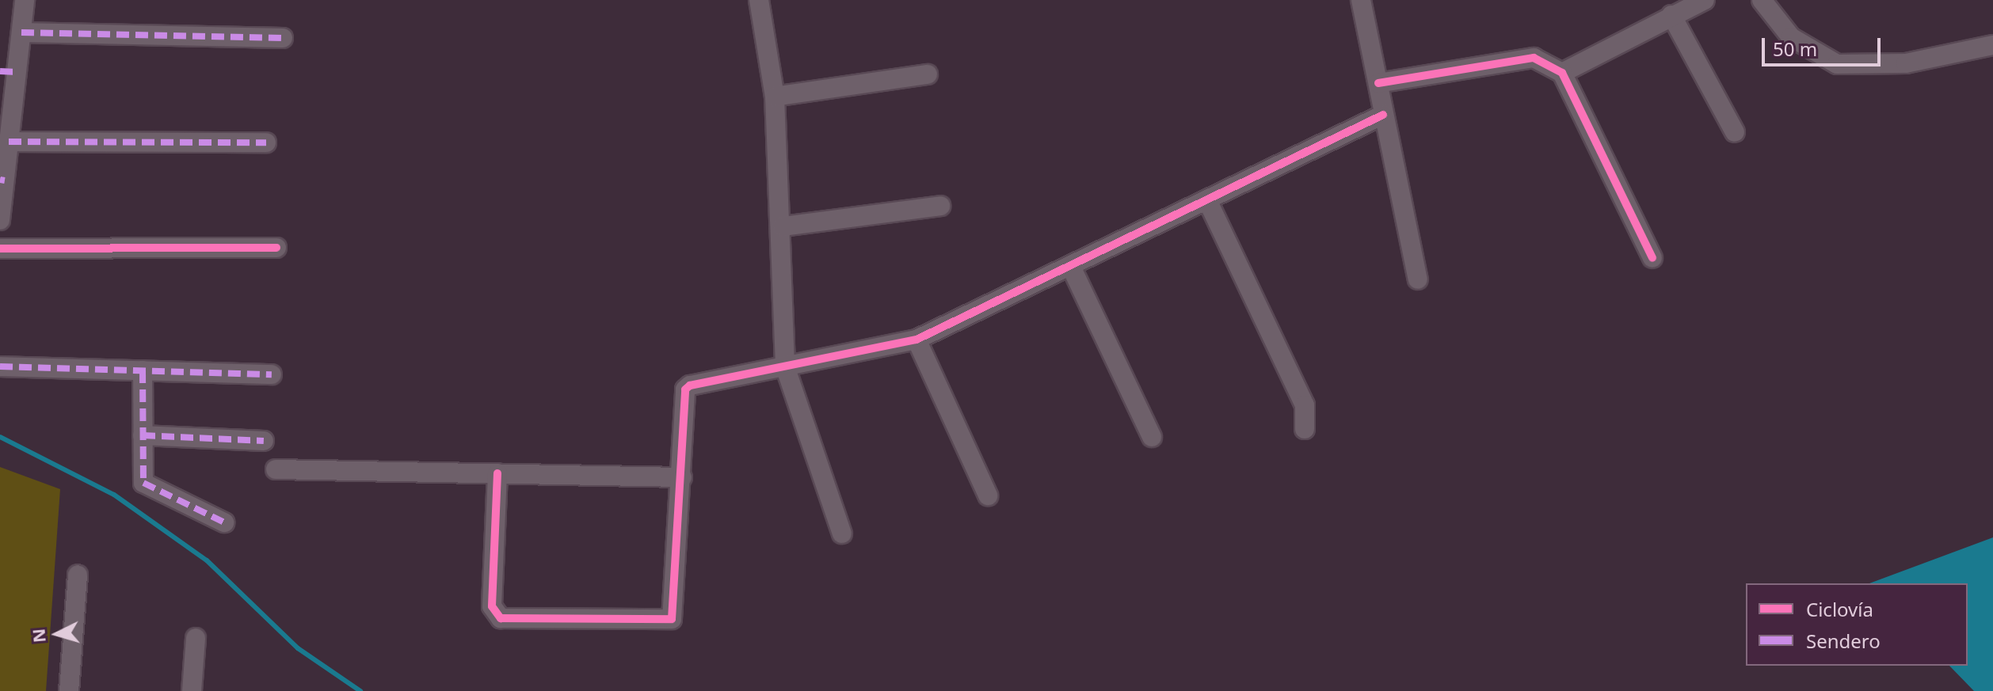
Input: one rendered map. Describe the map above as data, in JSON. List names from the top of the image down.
{
  "legend": ["Ciclovía", "Sendero"],
  "scale_bar": "50 m",
  "north": "left"
}
